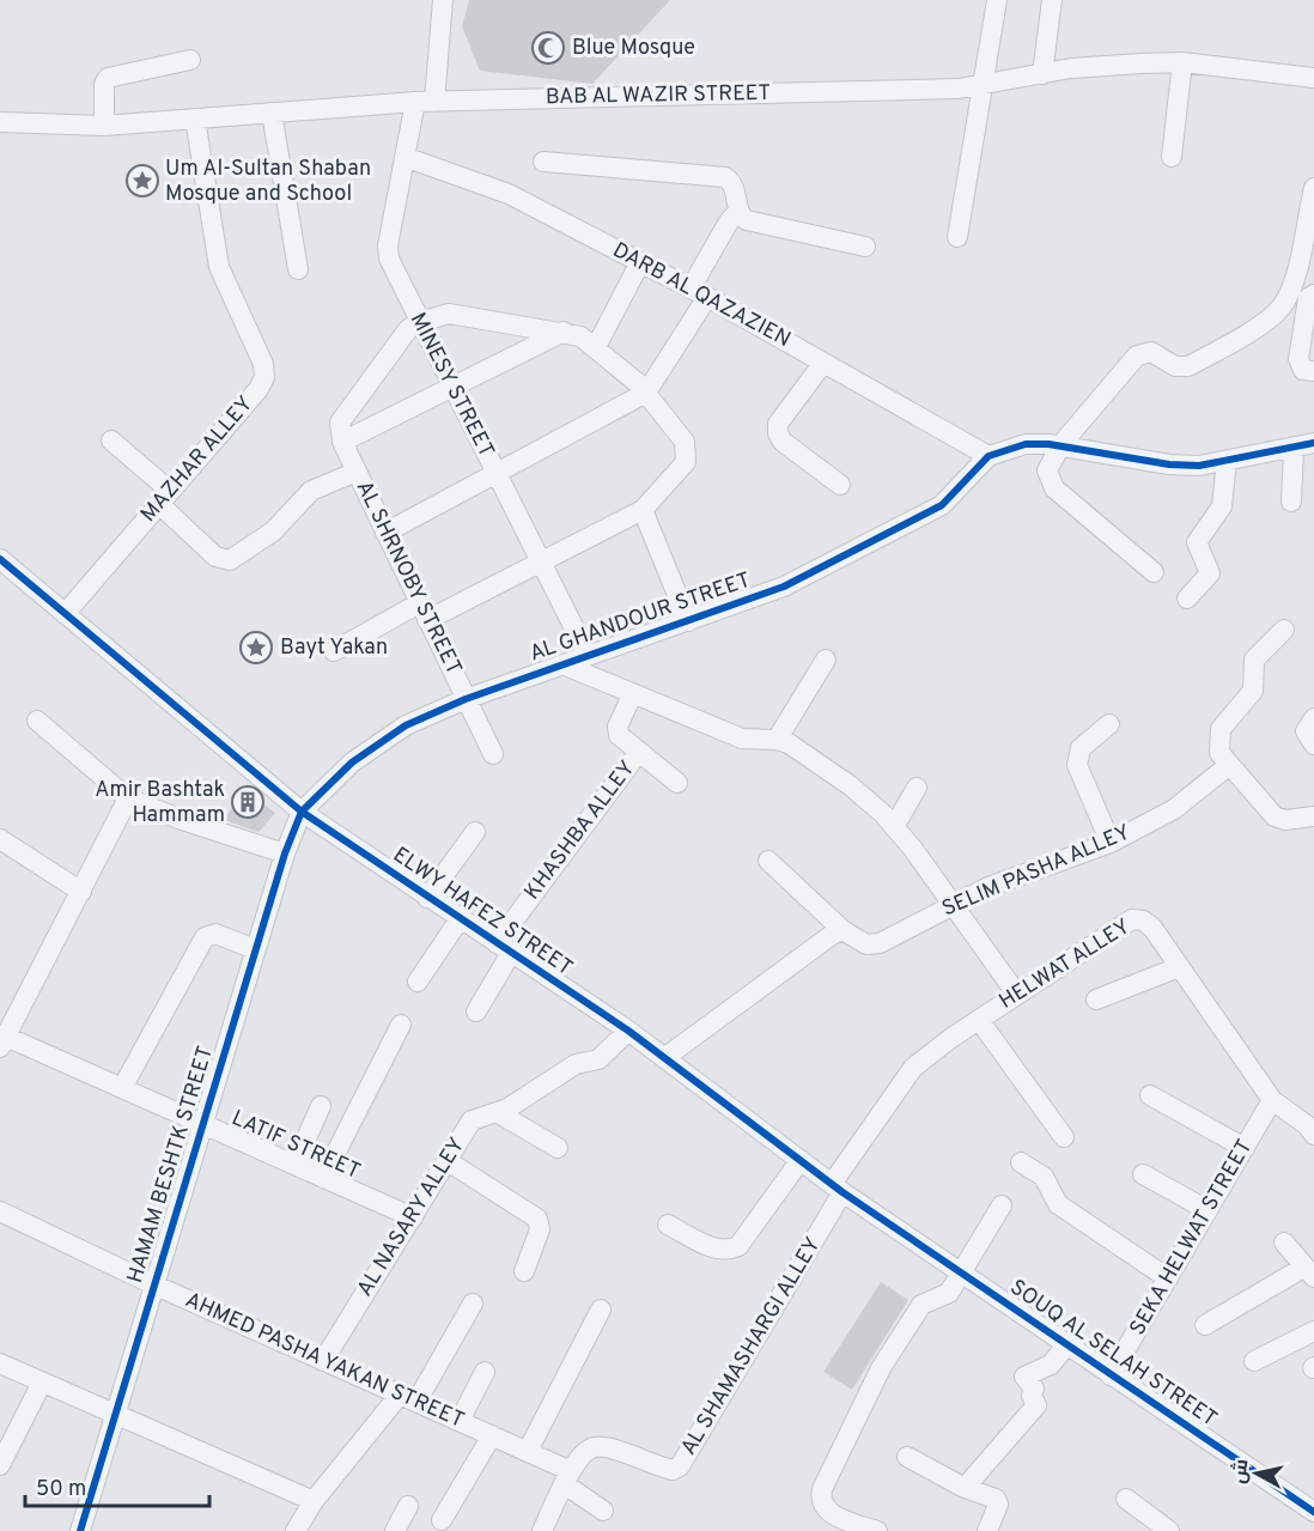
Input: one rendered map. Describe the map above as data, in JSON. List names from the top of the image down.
{
  "streets": {
    "street": [
      "BAB AL WAZIR STREET",
      "DARB AL QAZAZIEN",
      "MINESY STREET",
      "MAZHAR ALLEY",
      "AL SHRNOBY STREET",
      "AL GHANDOUR STREET",
      "KHASHBA ALLEY",
      "SELIM PASHA ALLEY",
      "ELWY HAFEZ STREET",
      "HELWAT ALLEY",
      "LATIF STREET",
      "HAMAM BESHTK STREET",
      "AL NASARY ALLEY",
      "SEKA HELWAT STREET",
      "AL SHAMASHARGI ALLEY",
      "SOUQ AL SELAH STREET",
      "AHMED PASHA YAKAN STREET"
    ]
  },
  "crossings": [
    ["BAB AL WAZIR STREET", "MINESY STREET"],
    ["BAB AL WAZIR STREET", "MAZHAR ALLEY"],
    ["DARB AL QAZAZIEN", "MINESY STREET"],
    ["DARB AL QAZAZIEN", "AL GHANDOUR STREET"],
    ["MINESY STREET", "AL GHANDOUR STREET"],
    ["MAZHAR ALLEY", "ELWY HAFEZ STREET"],
    ["AL SHRNOBY STREET", "AL GHANDOUR STREET"],
    ["AL GHANDOUR STREET", "ELWY HAFEZ STREET"],
    ["AL GHANDOUR STREET", "HAMAM BESHTK STREET"],
    ["KHASHBA ALLEY", "ELWY HAFEZ STREET"],
    ["ELWY HAFEZ STREET", "HELWAT ALLEY"],
    ["ELWY HAFEZ STREET", "HAMAM BESHTK STREET"],
    ["ELWY HAFEZ STREET", "AL NASARY ALLEY"],
    ["ELWY HAFEZ STREET", "AL SHAMASHARGI ALLEY"],
    ["ELWY HAFEZ STREET", "SOUQ AL SELAH STREET"],
    ["HELWAT ALLEY", "SEKA HELWAT STREET"],
    ["HELWAT ALLEY", "AL SHAMASHARGI ALLEY"],
    ["LATIF STREET", "HAMAM BESHTK STREET"],
    ["LATIF STREET", "AL NASARY ALLEY"],
    ["HAMAM BESHTK STREET", "AHMED PASHA YAKAN STREET"],
    ["AL NASARY ALLEY", "AHMED PASHA YAKAN STREET"],
    ["SEKA HELWAT STREET", "SOUQ AL SELAH STREET"],
    ["AL SHAMASHARGI ALLEY", "AHMED PASHA YAKAN STREET"]
  ],
  "places": {
    "mosque": ["Blue Mosque"],
    "place": ["Um Al-Sultan Shaban Mosque and School", "Bayt Yakan"],
    "building": ["Amir Bashtak Hammam"]
  },
  "scale_bar": "50 m",
  "north": "left"
}
